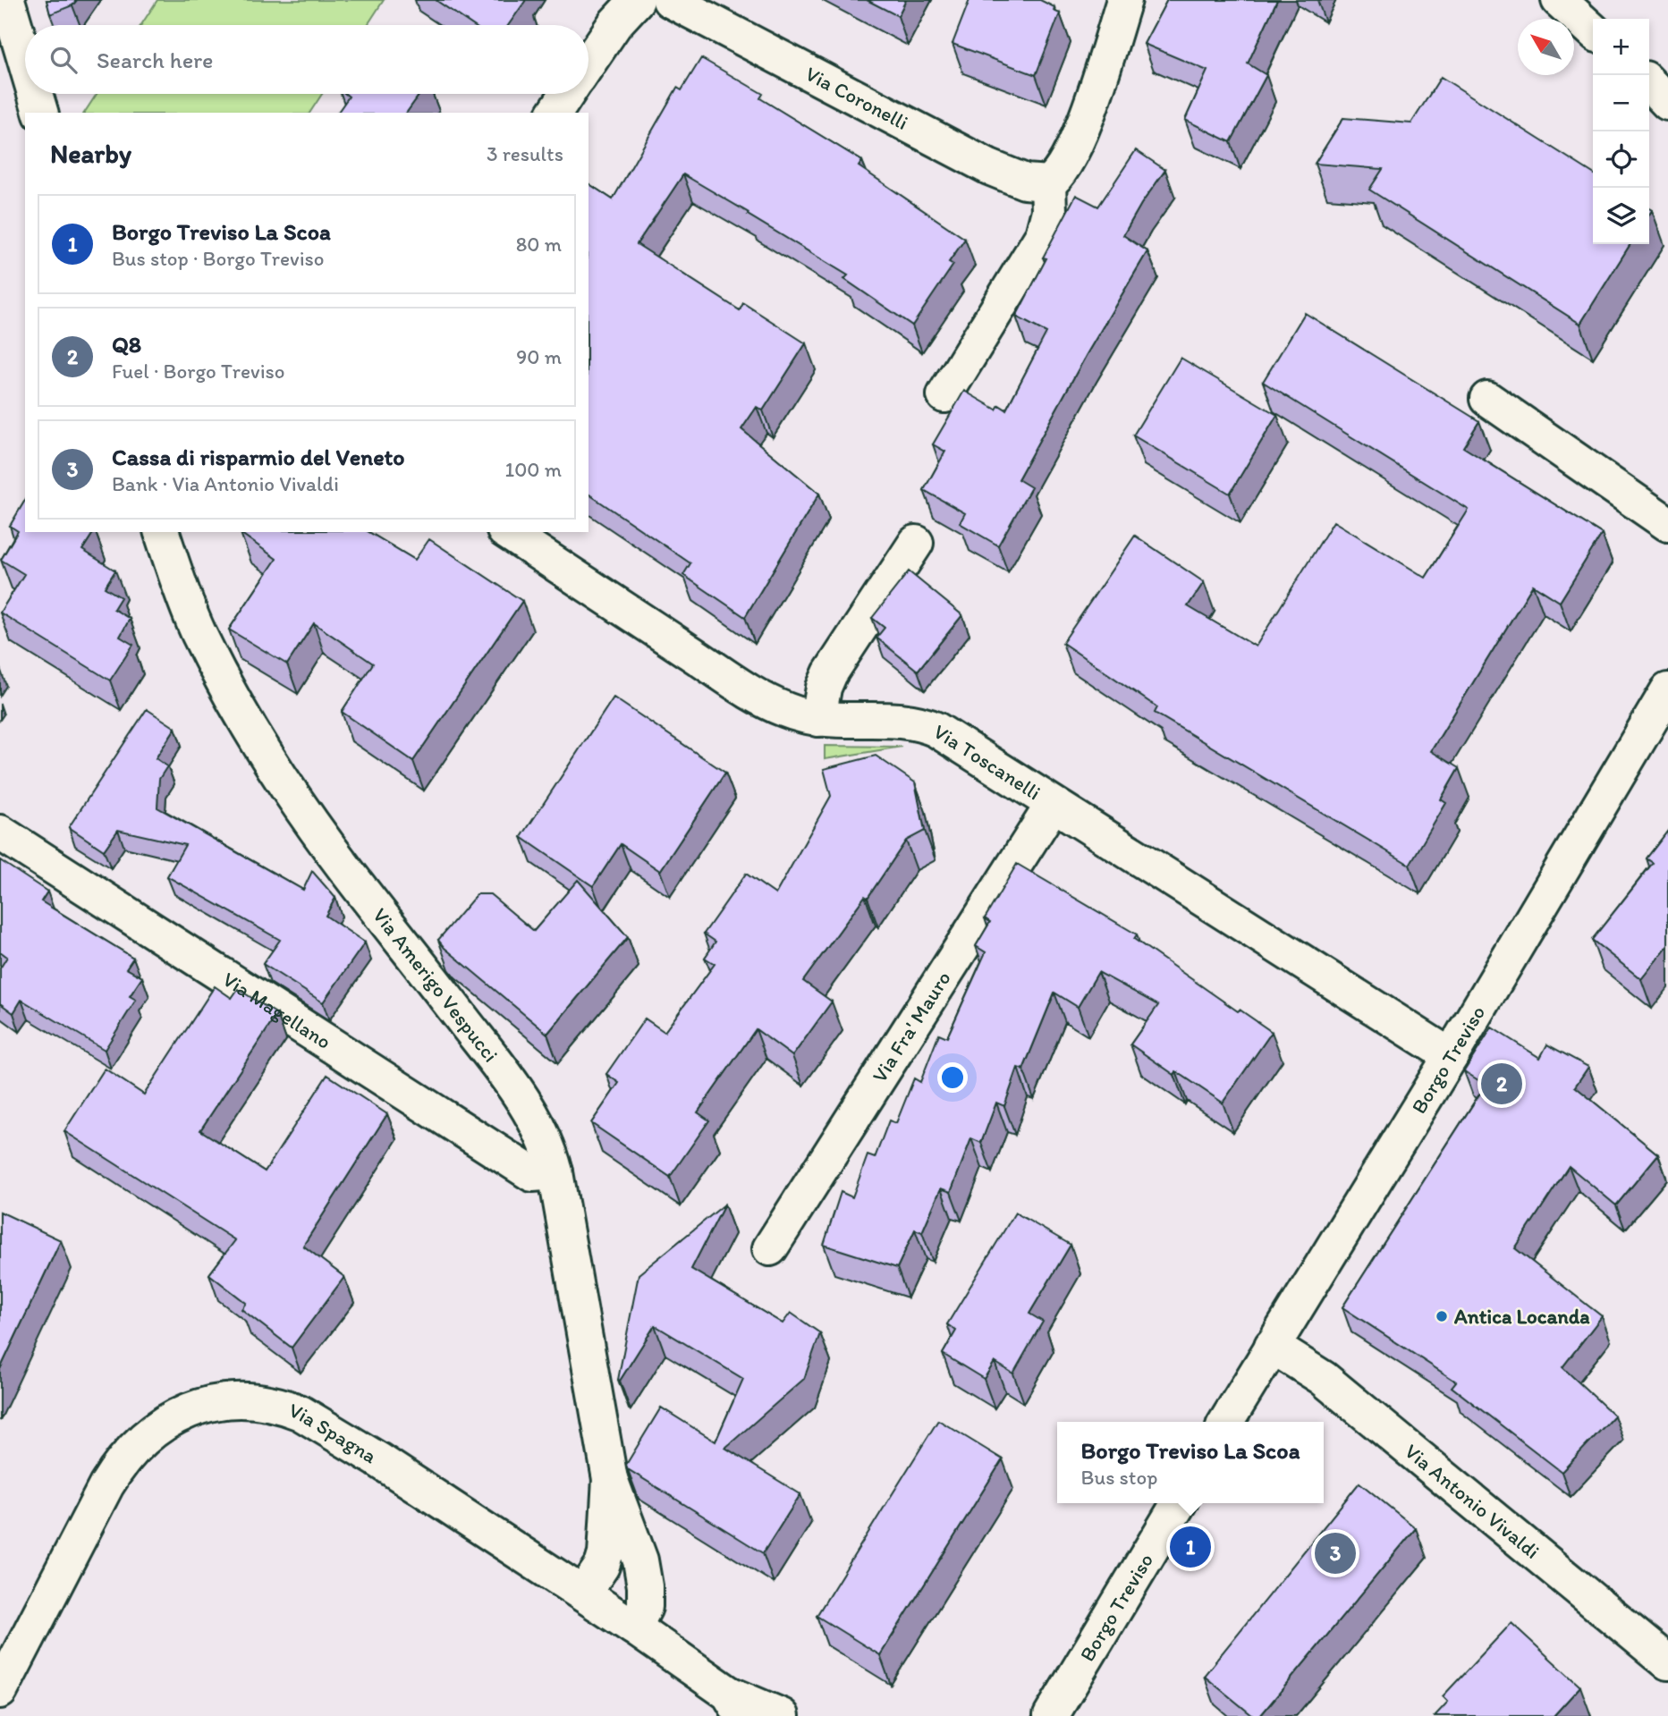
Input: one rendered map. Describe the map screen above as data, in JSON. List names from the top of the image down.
{
  "streets": {
    "street": [
      "Via Coronelli",
      "Via Toscanelli",
      "Via Amerigo Vespucci",
      "Via Magellano",
      "Via Fra' Mauro",
      "Borgo Treviso",
      "Via Spagna",
      "Via Antonio Vivaldi"
    ]
  },
  "crossings": [
    ["Via Toscanelli", "Via Fra' Mauro"],
    ["Via Toscanelli", "Borgo Treviso"],
    ["Via Amerigo Vespucci", "Via Magellano"],
    ["Borgo Treviso", "Via Antonio Vivaldi"]
  ],
  "places": ["Antica Locanda"],
  "north": "top left",
  "page": {
    "map_buttons": ["+", "−"],
    "search": "Search here",
    "heading": ["Nearby", "3 results"],
    "list": [
      {
        "mark": "1",
        "name": "Borgo Treviso La Scoa",
        "note": "Bus stop · Borgo Treviso",
        "value": "80 m"
      },
      {
        "mark": "2",
        "name": "Q8",
        "note": "Fuel · Borgo Treviso",
        "value": "90 m"
      },
      {
        "mark": "3",
        "name": "Cassa di risparmio del Veneto",
        "note": "Bank · Via Antonio Vivaldi",
        "value": "100 m"
      }
    ],
    "pins": ["2", "1", "3"],
    "popup": ["Borgo Treviso La Scoa", "Bus stop"]
  }
}
